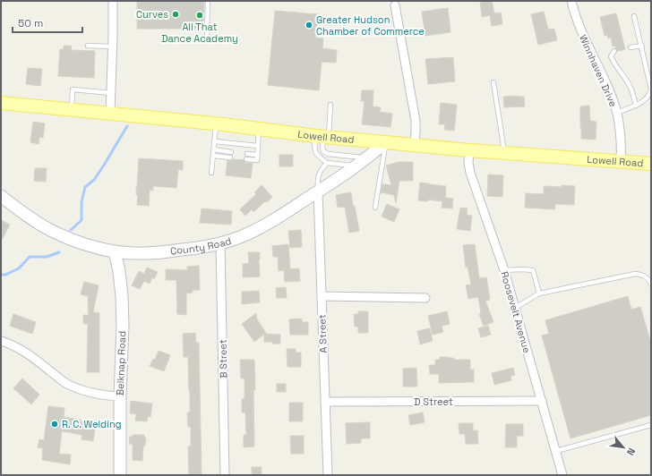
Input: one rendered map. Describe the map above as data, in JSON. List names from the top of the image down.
{
  "streets": {
    "main road": ["Lowell Road"],
    "street": [
      "Winnhaven Drive",
      "County Road",
      "Roosevelt Avenue",
      "A Street",
      "B Street",
      "Belknap Road",
      "D Street"
    ]
  },
  "crossings": [
    ["Winnhaven Drive", "Lowell Road"],
    ["Lowell Road", "County Road"],
    ["Lowell Road", "Roosevelt Avenue"],
    ["County Road", "A Street"],
    ["County Road", "B Street"],
    ["County Road", "Belknap Road"],
    ["Roosevelt Avenue", "D Street"],
    ["A Street", "D Street"]
  ],
  "places": [
    "Curves",
    "All That Dance Academy",
    "Greater Hudson Chamber of Commerce",
    "R. C. Welding"
  ],
  "scale_bar": "50 m",
  "north": "bottom right"
}
